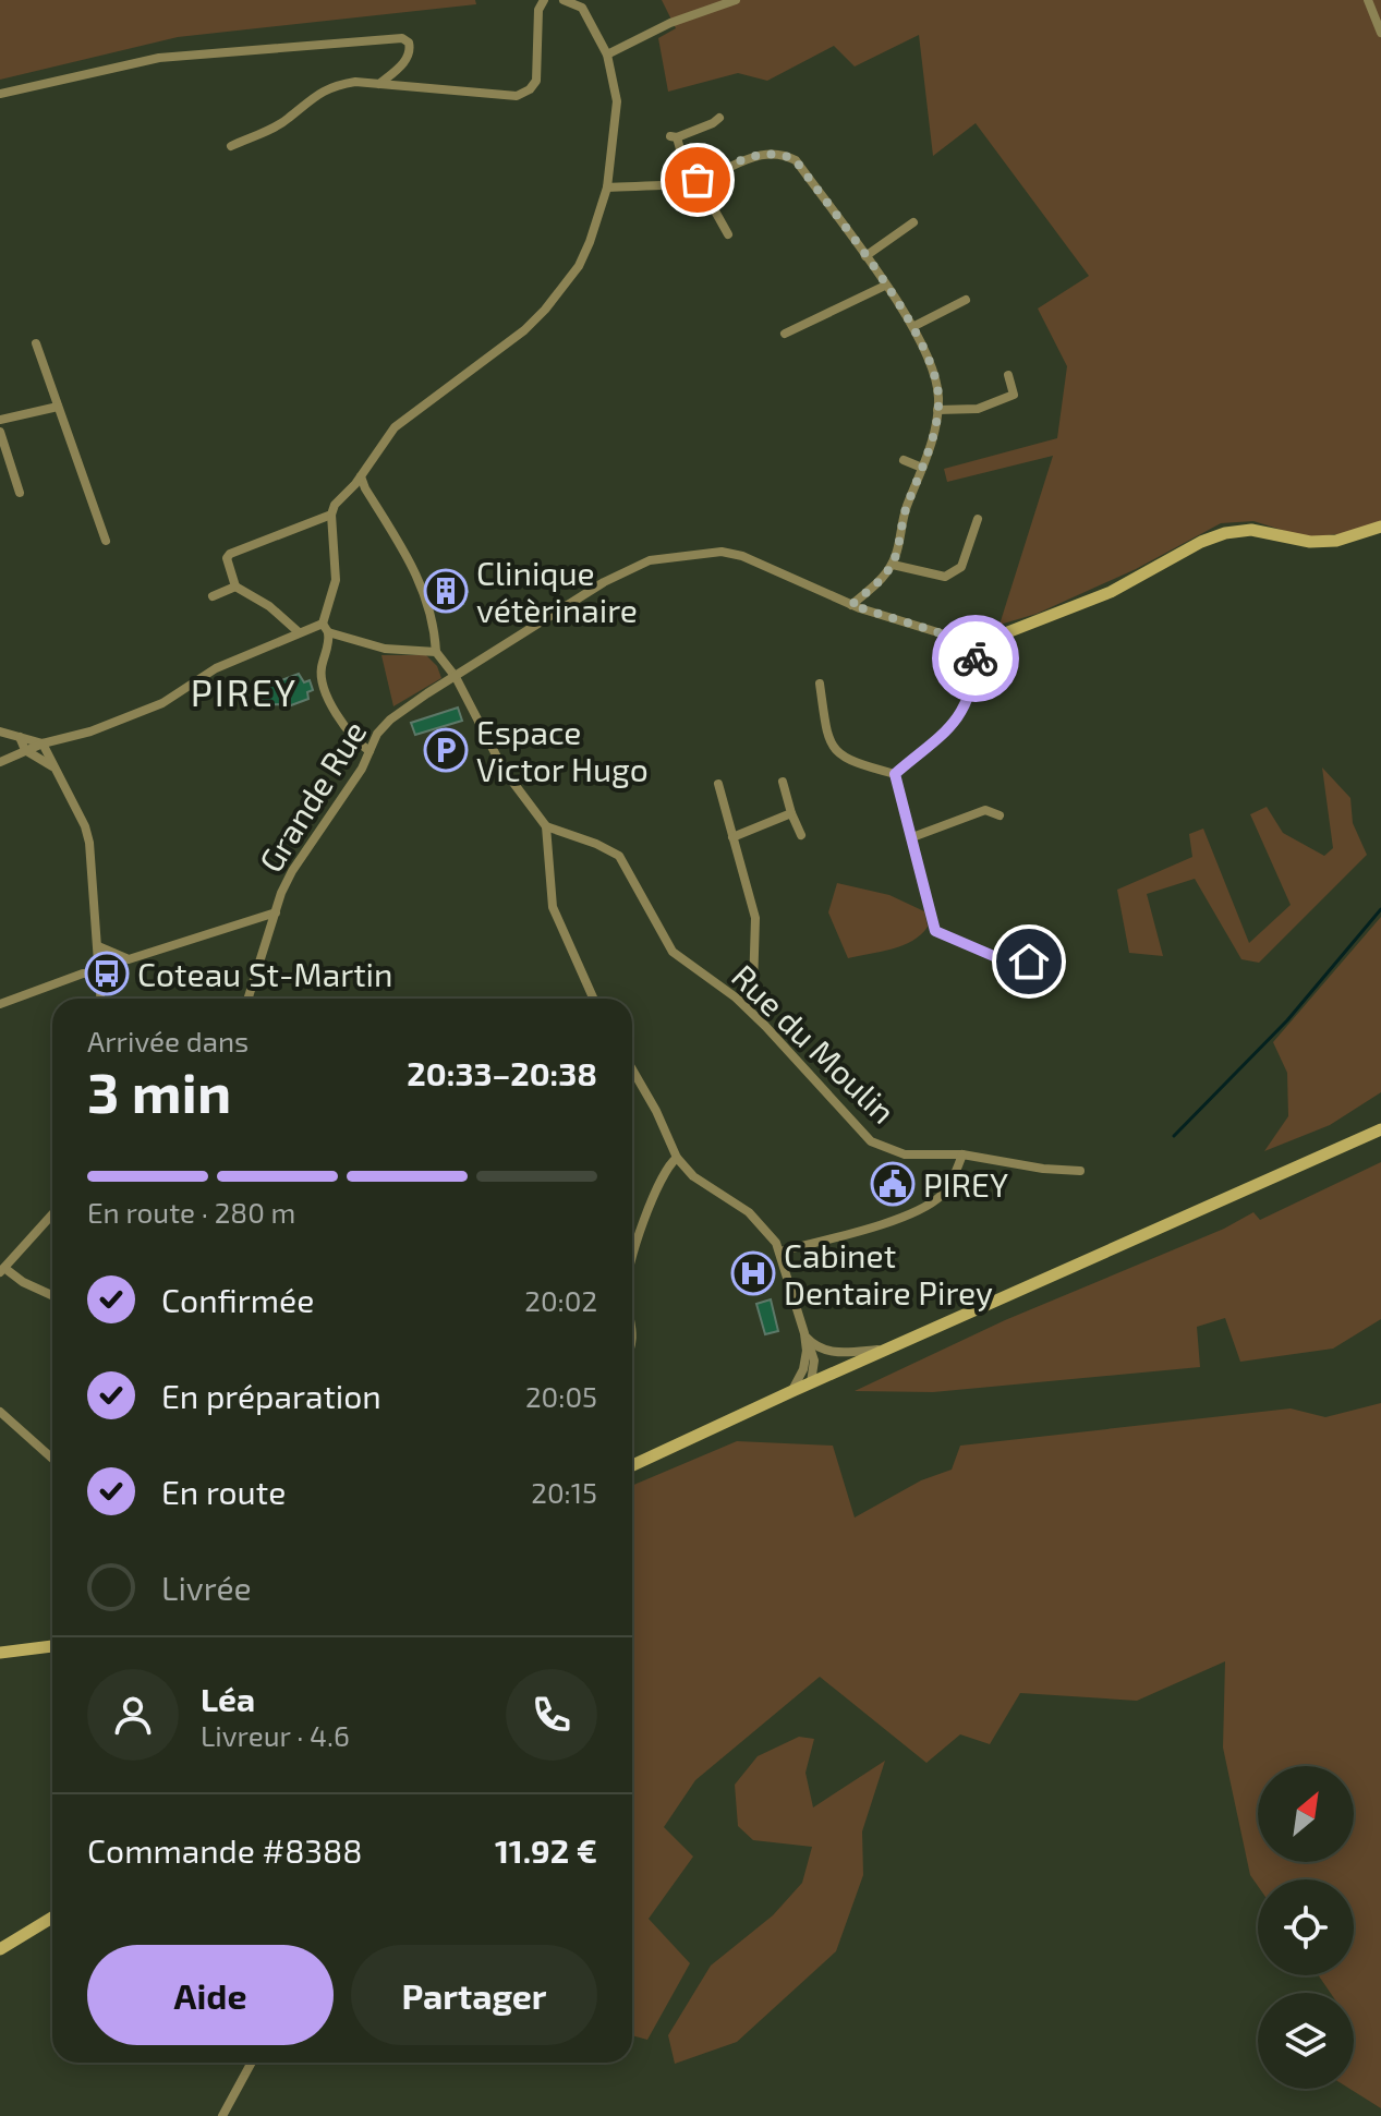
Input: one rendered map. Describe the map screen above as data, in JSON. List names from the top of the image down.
{
  "streets": {
    "street": ["Grande Rue", "Rue du Moulin"]
  },
  "districts": ["PIREY"],
  "places": {
    "building": ["Clinique vétèrinaire"],
    "parking": ["Espace Victor Hugo"],
    "bus stop": ["Coteau St-Martin"],
    "public building": ["PIREY"],
    "hospital": ["Cabinet Dentaire Pirey"]
  },
  "north": "top right",
  "page": {
    "heading": ["3 min", "Arrivée dans", "20:33–20:38"],
    "panel": [
      "Léa",
      "Livreur · 4.6",
      "Commande #8388",
      "11.92 €"
    ],
    "bar": "En route · 280 m",
    "list": [
      ["Confirmée", "20:02"],
      ["En préparation", "20:05"],
      ["En route", "20:15"],
      "Livrée"
    ],
    "buttons": ["Aide", "Partager"]
  }
}
